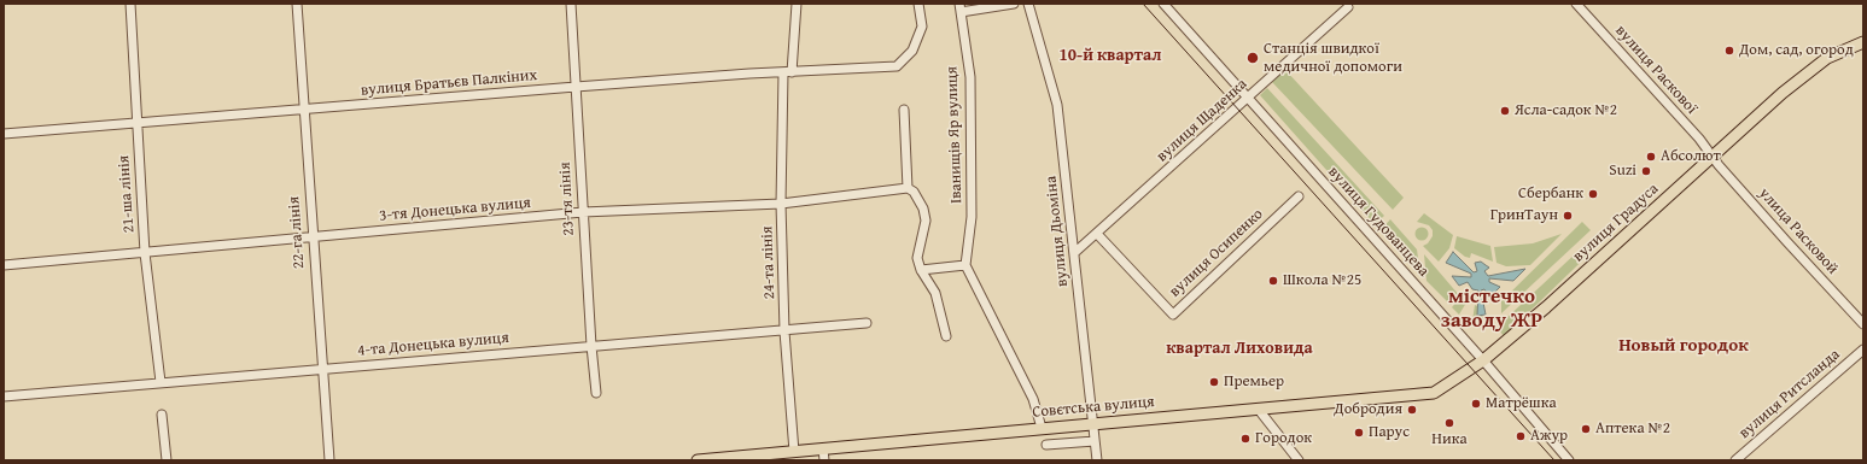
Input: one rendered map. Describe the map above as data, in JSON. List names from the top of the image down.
{
  "streets": {
    "main road": ["вулиця Градуса", "Совєтська вулиця"],
    "street": [
      "вулиця Раскової",
      "вулиця Братьєв Палкіних",
      "вулиця Щаденка",
      "Іванищів Яр вулиця",
      "21-ша лінія",
      "23-тя лінія",
      "3-тя Донецька вулиця",
      "вулиця Гудованцева",
      "вулиця Дьоміна",
      "улица Расковой",
      "22-га лінія",
      "вулиця Осипенко",
      "24-та лінія",
      "4-та Донецька вулиця",
      "вулиця Ритсланда"
    ]
  },
  "crossings": [
    ["вулиця Раскової", "вулиця Градуса"],
    ["вулиця Раскової", "улица Расковой"],
    ["вулиця Братьєв Палкіних", "21-ша лінія"],
    ["вулиця Братьєв Палкіних", "23-тя лінія"],
    ["вулиця Братьєв Палкіних", "22-га лінія"],
    ["вулиця Братьєв Палкіних", "24-та лінія"],
    ["вулиця Щаденка", "вулиця Гудованцева"],
    ["вулиця Щаденка", "вулиця Дьоміна"],
    ["вулиця Щаденка", "вулиця Осипенко"],
    ["21-ша лінія", "3-тя Донецька вулиця"],
    ["21-ша лінія", "4-та Донецька вулиця"],
    ["23-тя лінія", "3-тя Донецька вулиця"],
    ["23-тя лінія", "4-та Донецька вулиця"],
    ["3-тя Донецька вулиця", "22-га лінія"],
    ["3-тя Донецька вулиця", "24-та лінія"],
    ["вулиця Гудованцева", "вулиця Градуса"],
    ["вулиця Гудованцева", "Совєтська вулиця"],
    ["вулиця Градуса", "улица Расковой"],
    ["вулиця Градуса", "Совєтська вулиця"],
    ["вулиця Дьоміна", "Совєтська вулиця"],
    ["22-га лінія", "4-та Донецька вулиця"],
    ["24-та лінія", "4-та Донецька вулиця"],
    ["24-та лінія", "Совєтська вулиця"]
  ],
  "districts": [
    "10-й квартал",
    "містечко заводу ЖР",
    "Новый городок",
    "квартал Лиховида"
  ],
  "places": [
    "Дом, сад, огород",
    "Станція швидкої медичної допомоги",
    "Ясла-садок №2",
    "Абсолют",
    "Suzi",
    "Сбербанк",
    "ГринТаун",
    "Школа №25",
    "Премьер",
    "Матрёшка",
    "Добродия",
    "Ника",
    "Аптека №2",
    "Парус",
    "Ажур",
    "Городок"
  ]
}
